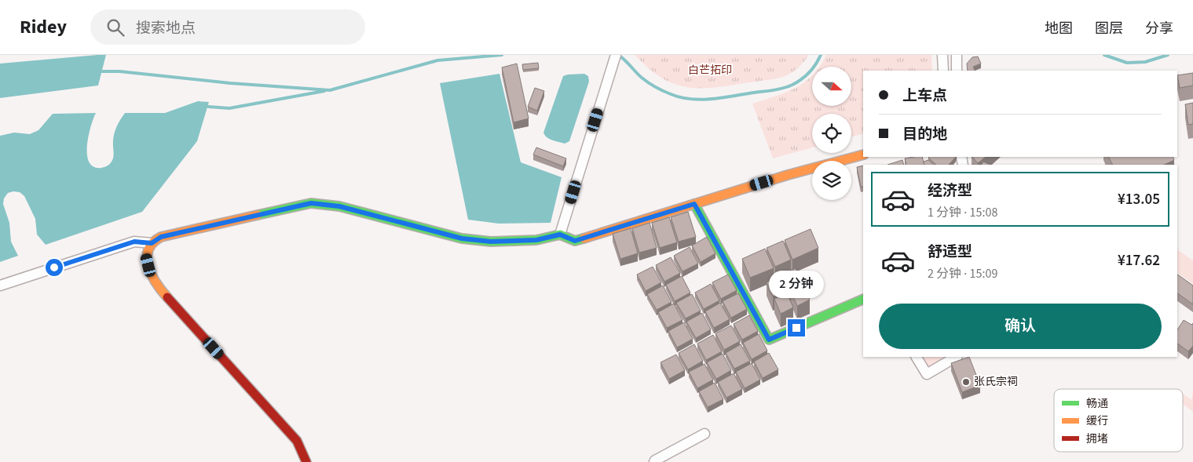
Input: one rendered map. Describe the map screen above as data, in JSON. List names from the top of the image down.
{
  "parks": ["白芒拓印"],
  "places": ["张氏宗祠"],
  "legend": ["畅通", "缓行", "拥堵"],
  "north": "right",
  "page": {
    "header": "Ridey",
    "search": "搜索地点",
    "nav": ["地图", "图层", "分享"],
    "banner": ["上车点", "目的地"],
    "list": [
      {
        "name": "经济型",
        "note": "1 分钟 · 15:08",
        "value": "¥13.05"
      },
      {
        "name": "舒适型",
        "note": "2 分钟 · 15:09",
        "value": "¥17.62"
      }
    ],
    "bubble": "2 分钟",
    "buttons": "确认"
  }
}
